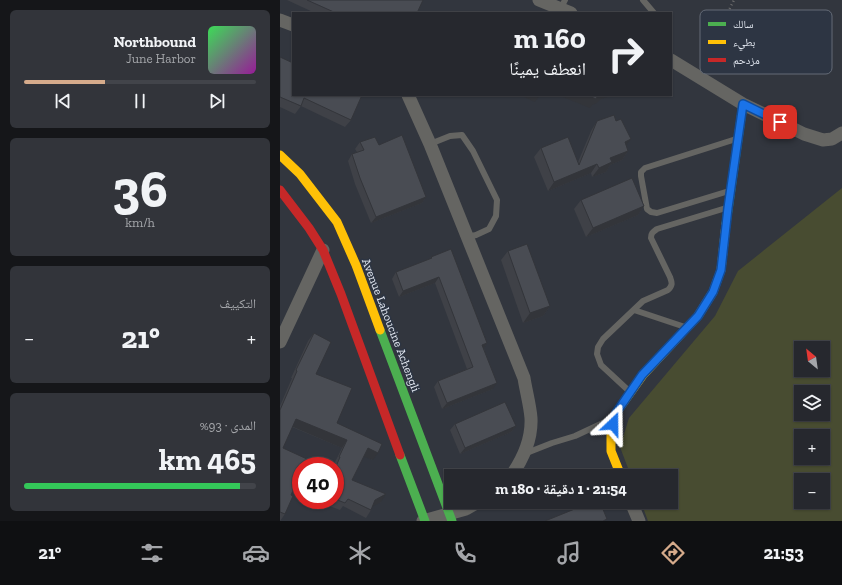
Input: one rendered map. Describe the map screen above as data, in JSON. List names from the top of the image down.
{
  "streets": {
    "street": ["Avenue Lahoucine Achengli"]
  },
  "legend": ["سالك", "بطيء", "مزدحم"],
  "north": "top left",
  "page": {
    "turn": ["160 m", "انعطف يمينًا"],
    "song": ["Northbound", "June Harbor"],
    "tile": [
      ["36", "km/h"],
      "التكييف",
      ["المدى · 93%", "465 km"]
    ],
    "heat": ["−", "21°", "+"],
    "map_buttons": ["+", "−"],
    "limit": "40",
    "trip": "21:54 · 1 دقيقة · 180 m",
    "tabs": ["21:53", "21°"]
  }
}
